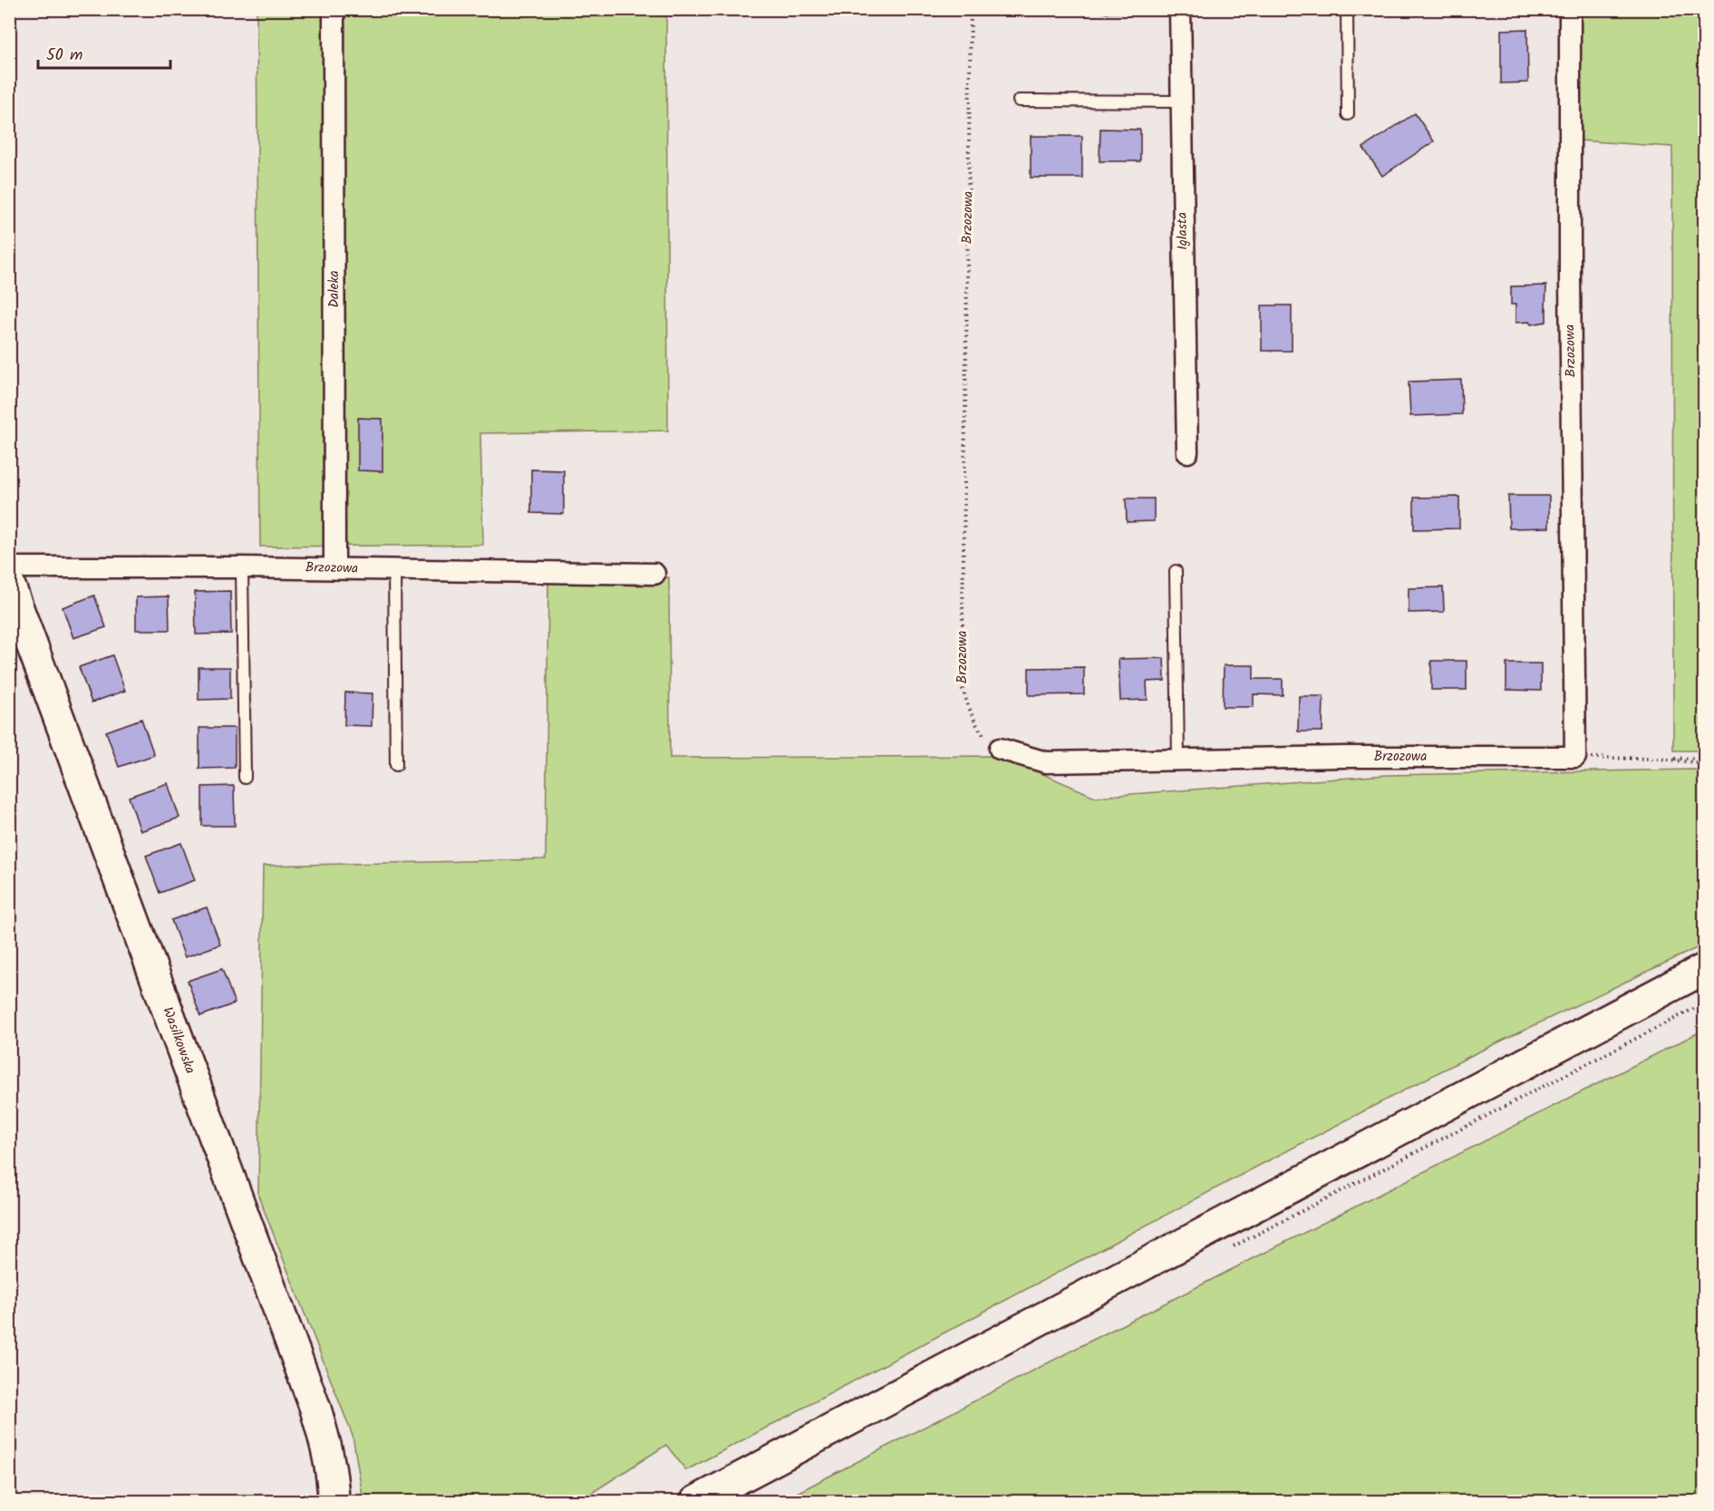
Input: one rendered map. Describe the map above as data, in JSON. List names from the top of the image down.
{
  "streets": {
    "main road": ["Wasilkowska"],
    "street": ["Brzozowa", "Iglasta", "Daleka"]
  },
  "crossings": [
    ["Brzozowa", "Daleka"]
  ],
  "scale_bar": "50 m"
}
